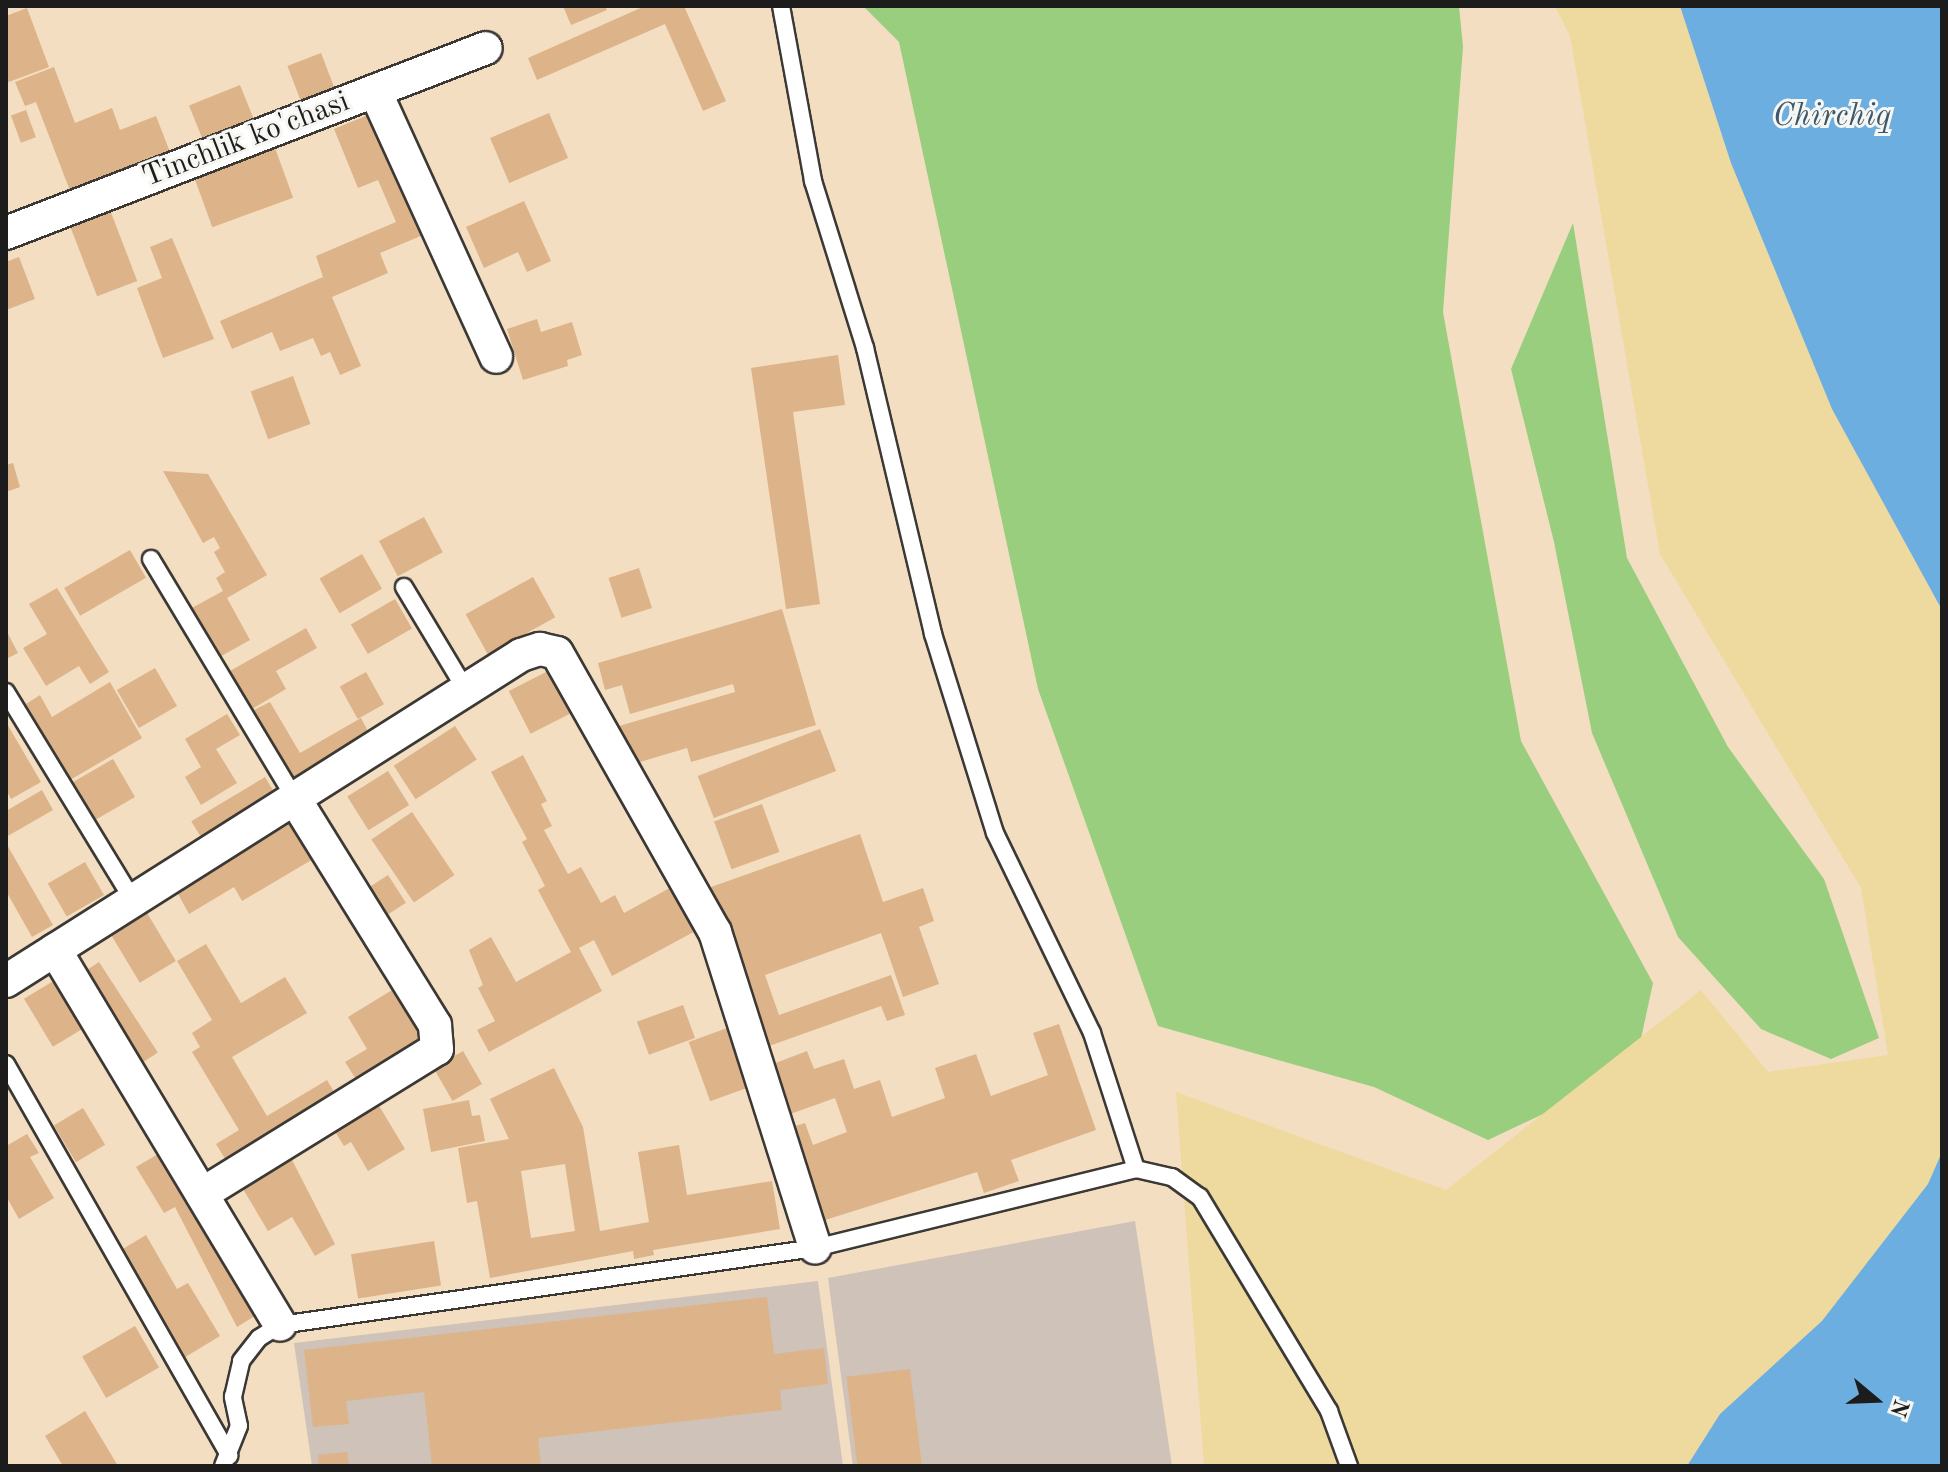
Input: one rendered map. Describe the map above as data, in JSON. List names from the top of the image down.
{
  "streets": {
    "street": ["Tinchlik ko'chasi"]
  },
  "water": ["Chirchiq"],
  "north": "right"
}
